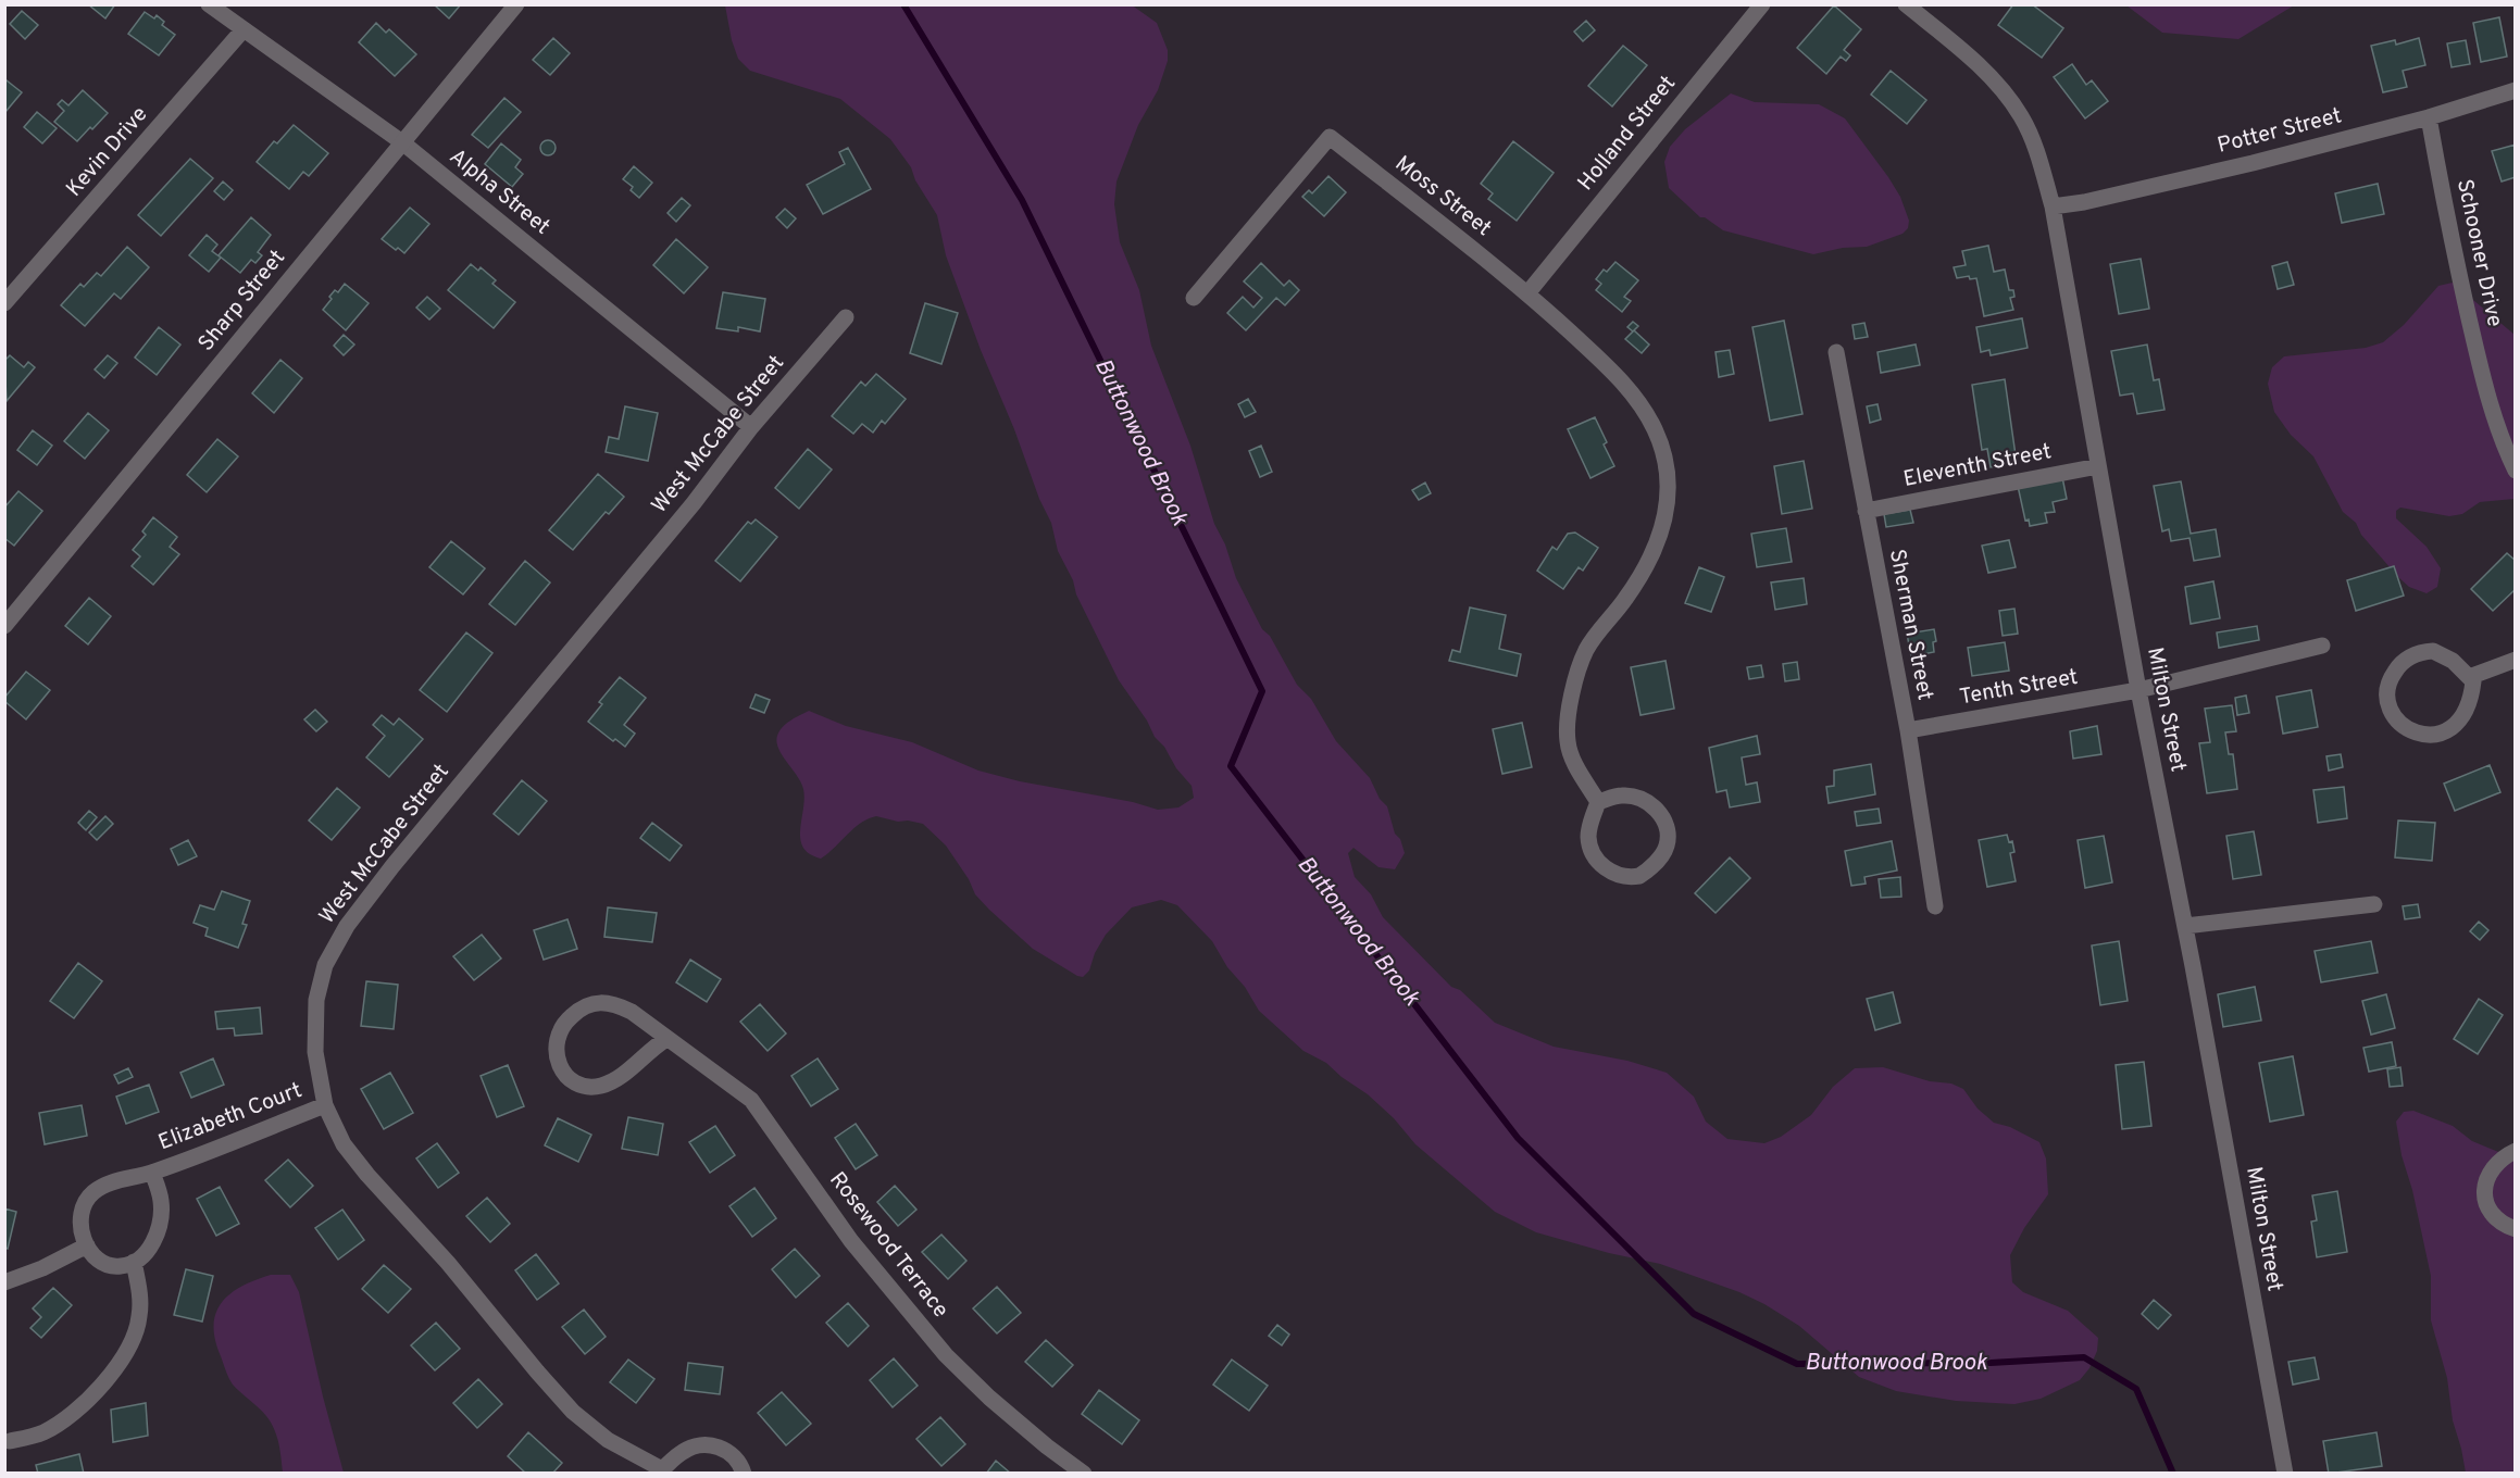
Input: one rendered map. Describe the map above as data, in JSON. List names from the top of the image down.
{
  "streets": {
    "street": [
      "Potter Street",
      "Holland Street",
      "Kevin Drive",
      "Alpha Street",
      "Moss Street",
      "Schooner Drive",
      "Sharp Street",
      "West McCabe Street",
      "Eleventh Street",
      "Sherman Street",
      "Tenth Street",
      "Milton Street",
      "Elizabeth Court",
      "Rosewood Terrace"
    ]
  },
  "crossings": [
    ["Potter Street", "Schooner Drive"],
    ["Potter Street", "Milton Street"],
    ["Holland Street", "Moss Street"],
    ["Kevin Drive", "Alpha Street"],
    ["Alpha Street", "Sharp Street"],
    ["Alpha Street", "West McCabe Street"],
    ["West McCabe Street", "Elizabeth Court"],
    ["Eleventh Street", "Sherman Street"],
    ["Eleventh Street", "Milton Street"],
    ["Sherman Street", "Tenth Street"],
    ["Tenth Street", "Milton Street"]
  ],
  "water": ["Buttonwood Brook"]
}
